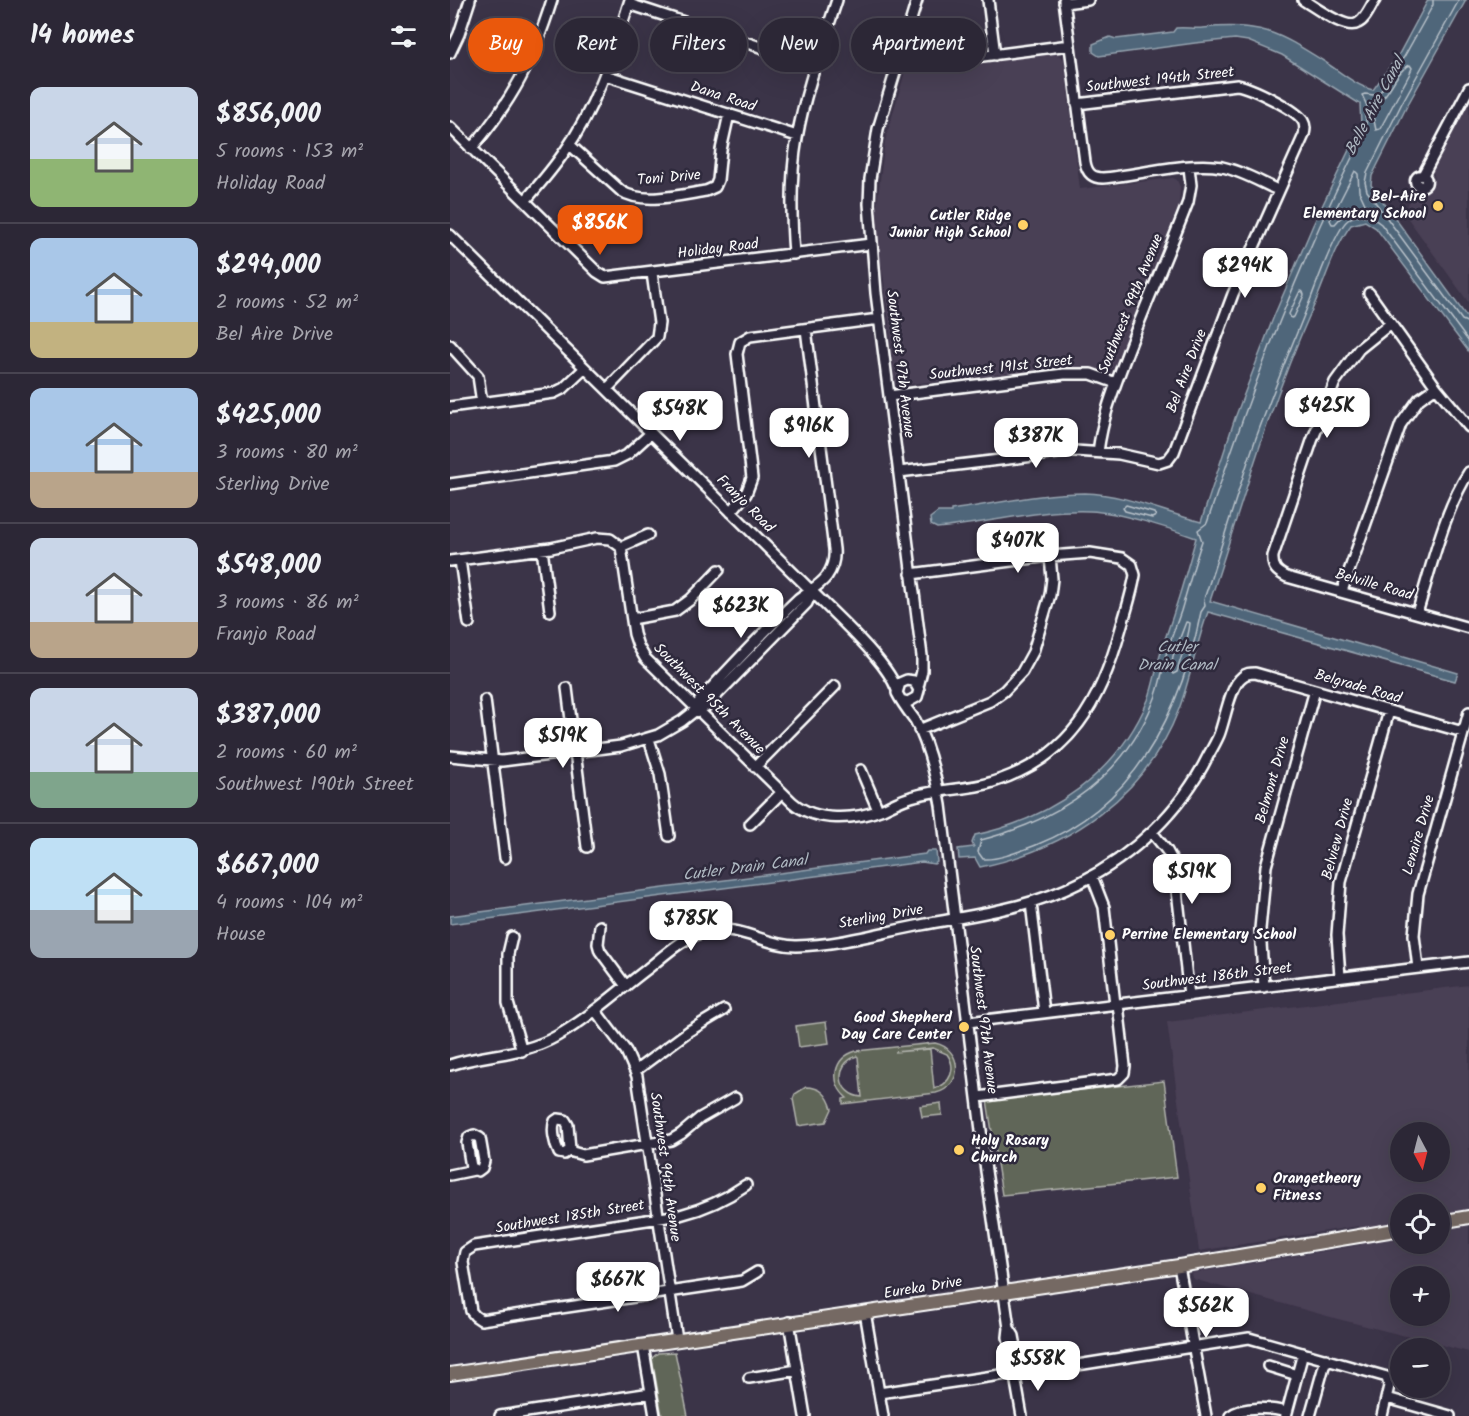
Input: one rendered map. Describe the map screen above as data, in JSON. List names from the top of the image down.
{
  "streets": {
    "main road": ["Eureka Drive"],
    "street": [
      "Southwest 194th Street",
      "Dana Road",
      "Toni Drive",
      "Holiday Road",
      "Southwest 99th Avenue",
      "Southwest 97th Avenue",
      "Southwest 191st Street",
      "Bel Aire Drive",
      "Franjo Road",
      "Belville Road",
      "Belgrade Road",
      "Southwest 95th Avenue",
      "Belmont Drive",
      "Lenaire Drive",
      "Belview Drive",
      "Sterling Drive",
      "Southwest 186th Street",
      "Southwest 94th Avenue",
      "Southwest 185th Street"
    ]
  },
  "crossings": [
    ["Southwest 194th Street", "Bel Aire Drive"],
    ["Dana Road", "Toni Drive"],
    ["Holiday Road", "Southwest 97th Avenue"],
    ["Southwest 99th Avenue", "Southwest 191st Street"],
    ["Southwest 99th Avenue", "Bel Aire Drive"],
    ["Southwest 97th Avenue", "Southwest 191st Street"],
    ["Southwest 97th Avenue", "Franjo Road"],
    ["Southwest 97th Avenue", "Southwest 95th Avenue"],
    ["Southwest 97th Avenue", "Sterling Drive"],
    ["Southwest 97th Avenue", "Southwest 186th Street"],
    ["Southwest 97th Avenue", "Eureka Drive"],
    ["Belgrade Road", "Belmont Drive"],
    ["Belgrade Road", "Lenaire Drive"],
    ["Belgrade Road", "Belview Drive"],
    ["Belgrade Road", "Sterling Drive"],
    ["Belmont Drive", "Southwest 186th Street"],
    ["Lenaire Drive", "Southwest 186th Street"],
    ["Belview Drive", "Southwest 186th Street"],
    ["Sterling Drive", "Southwest 94th Avenue"],
    ["Southwest 94th Avenue", "Southwest 185th Street"],
    ["Southwest 94th Avenue", "Eureka Drive"]
  ],
  "water": ["Belle Aire Canal", "Cutler Drain Canal"],
  "places": [
    "Bel-Aire Elementary School",
    "Cutler Ridge Junior High School",
    "Perrine Elementary School",
    "Good Shepherd Day Care Center",
    "Holy Rosary Church",
    "Orangetheory Fitness"
  ],
  "north": "bottom",
  "page": {
    "heading": "14 homes",
    "chip": [
      "Buy",
      "Rent",
      "Filters",
      "New",
      "Apartment"
    ],
    "list": [
      {
        "name": "$856,000",
        "note": "5 rooms · 153 m² · Holiday Road"
      },
      {
        "name": "$294,000",
        "note": "2 rooms · 52 m² · Bel Aire Drive"
      },
      {
        "name": "$425,000",
        "note": "3 rooms · 80 m² · Sterling Drive"
      },
      {
        "name": "$548,000",
        "note": "3 rooms · 86 m² · Franjo Road"
      },
      {
        "name": "$387,000",
        "note": "2 rooms · 60 m² · Southwest 190th Street"
      },
      {
        "name": "$667,000",
        "note": "4 rooms · 104 m² · House"
      }
    ],
    "price": [
      "$856K",
      "$294K",
      "$425K",
      "$548K",
      "$916K",
      "$387K",
      "$407K",
      "$623K",
      "$519K",
      "$519K",
      "$785K",
      "$667K",
      "$562K",
      "$558K"
    ],
    "map_buttons": ["+", "−"]
  }
}
